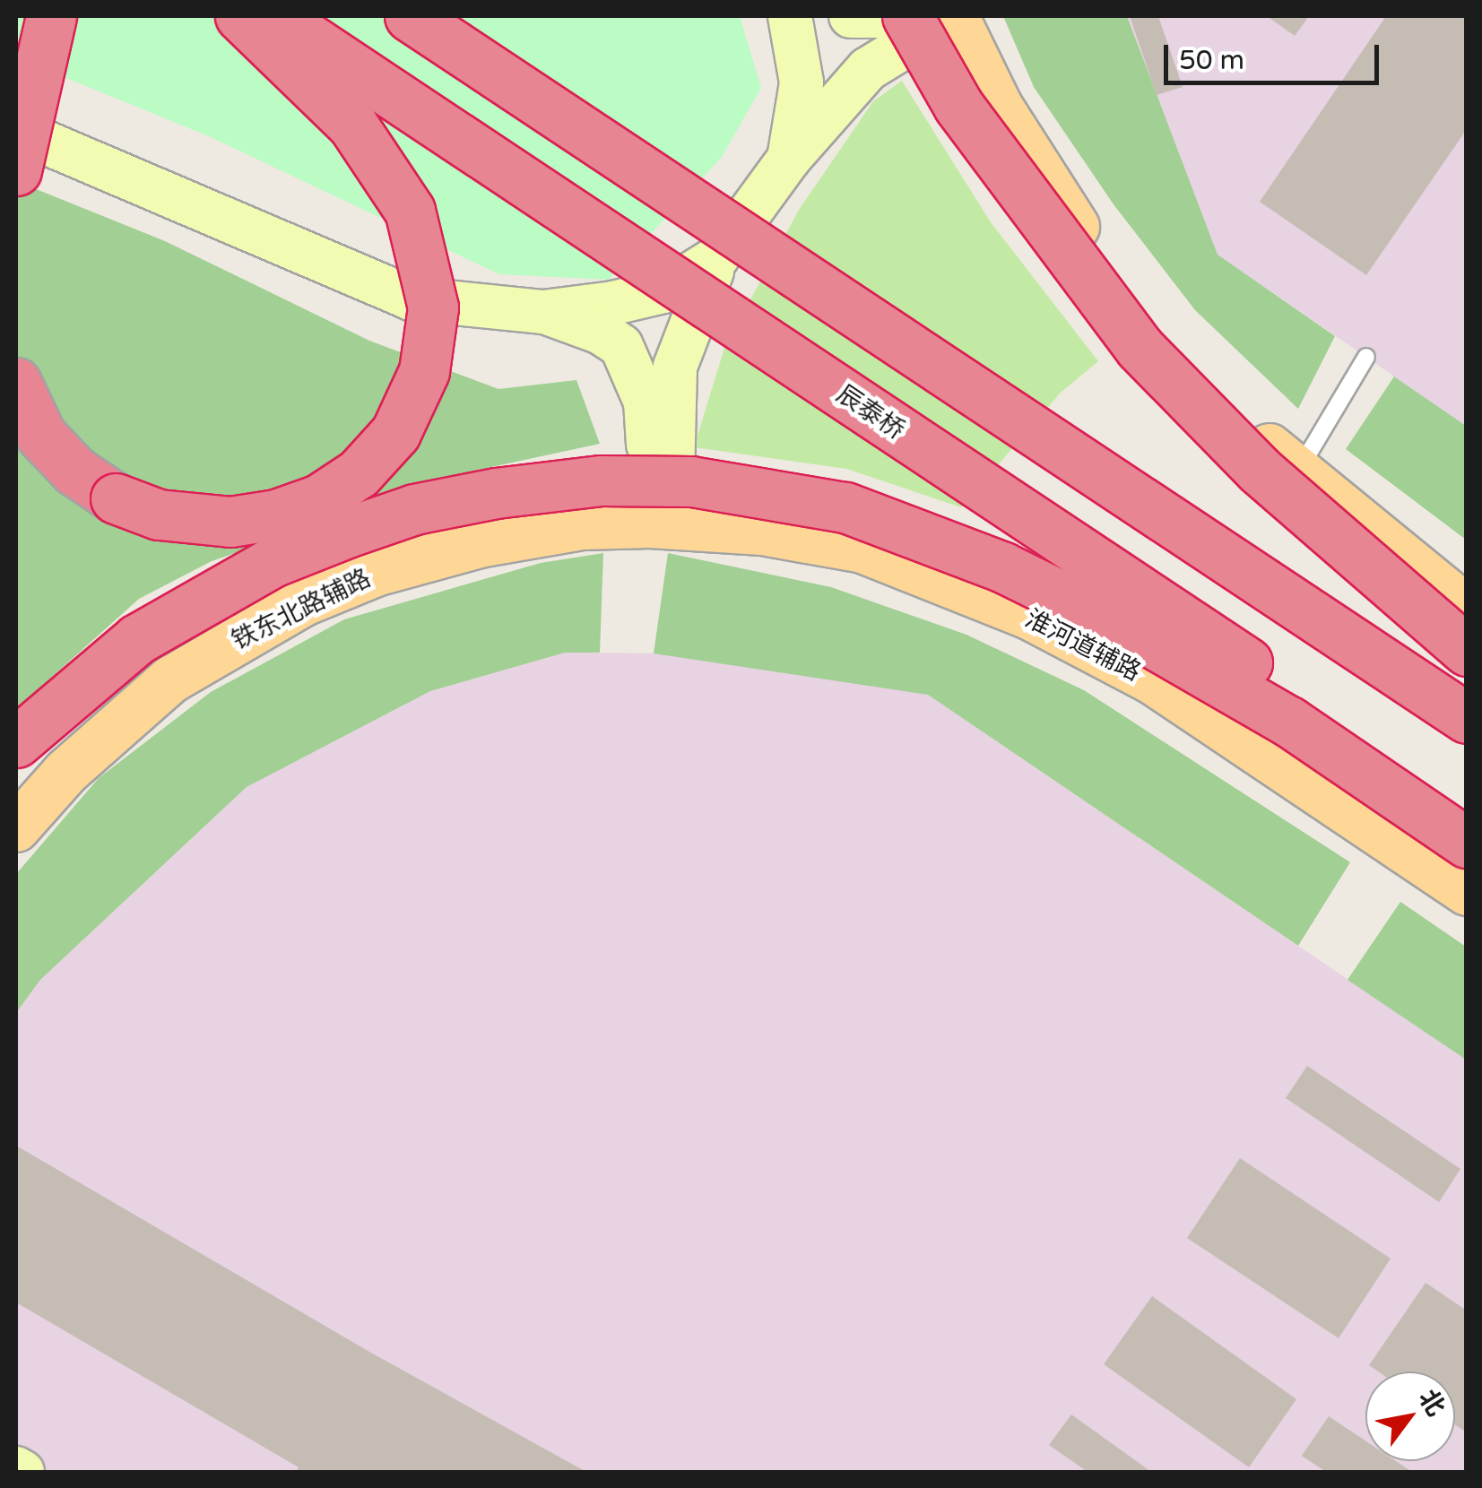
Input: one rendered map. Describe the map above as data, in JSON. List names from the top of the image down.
{
  "streets": {
    "highway": ["辰泰桥"],
    "main road": ["铁东北路辅路", "淮河道辅路"]
  },
  "crossings": [
    ["铁东北路辅路", "淮河道辅路"]
  ],
  "scale_bar": "50 m",
  "north": "top right"
}
